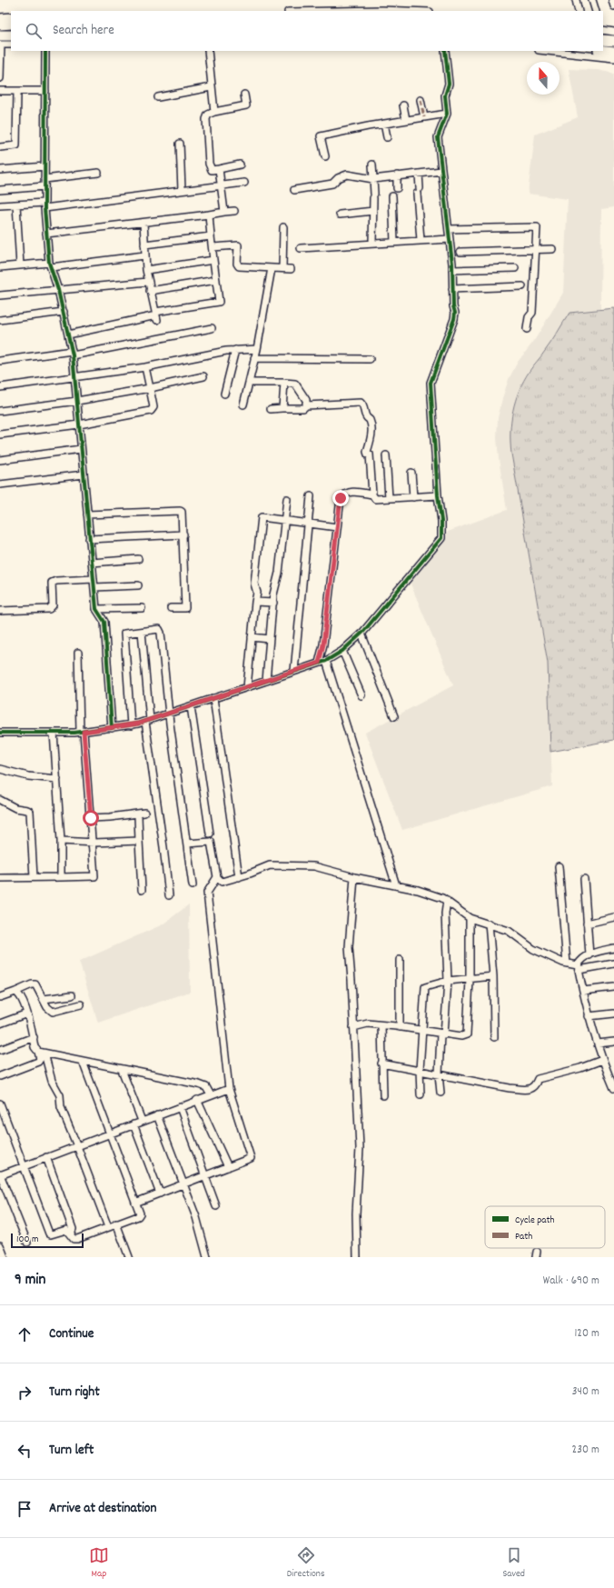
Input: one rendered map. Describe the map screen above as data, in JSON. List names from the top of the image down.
{
  "legend": ["Cycle path", "Path"],
  "scale_bar": "100 m",
  "north": "top",
  "page": {
    "search": "Search here",
    "scale": "100 m",
    "heading": ["9 min", "Walk · 690 m"],
    "list": [
      ["Continue", "120 m"],
      ["Turn right", "340 m"],
      ["Turn left", "230 m"],
      "Arrive at destination"
    ],
    "nav": ["Map", "Directions", "Saved"]
  }
}
